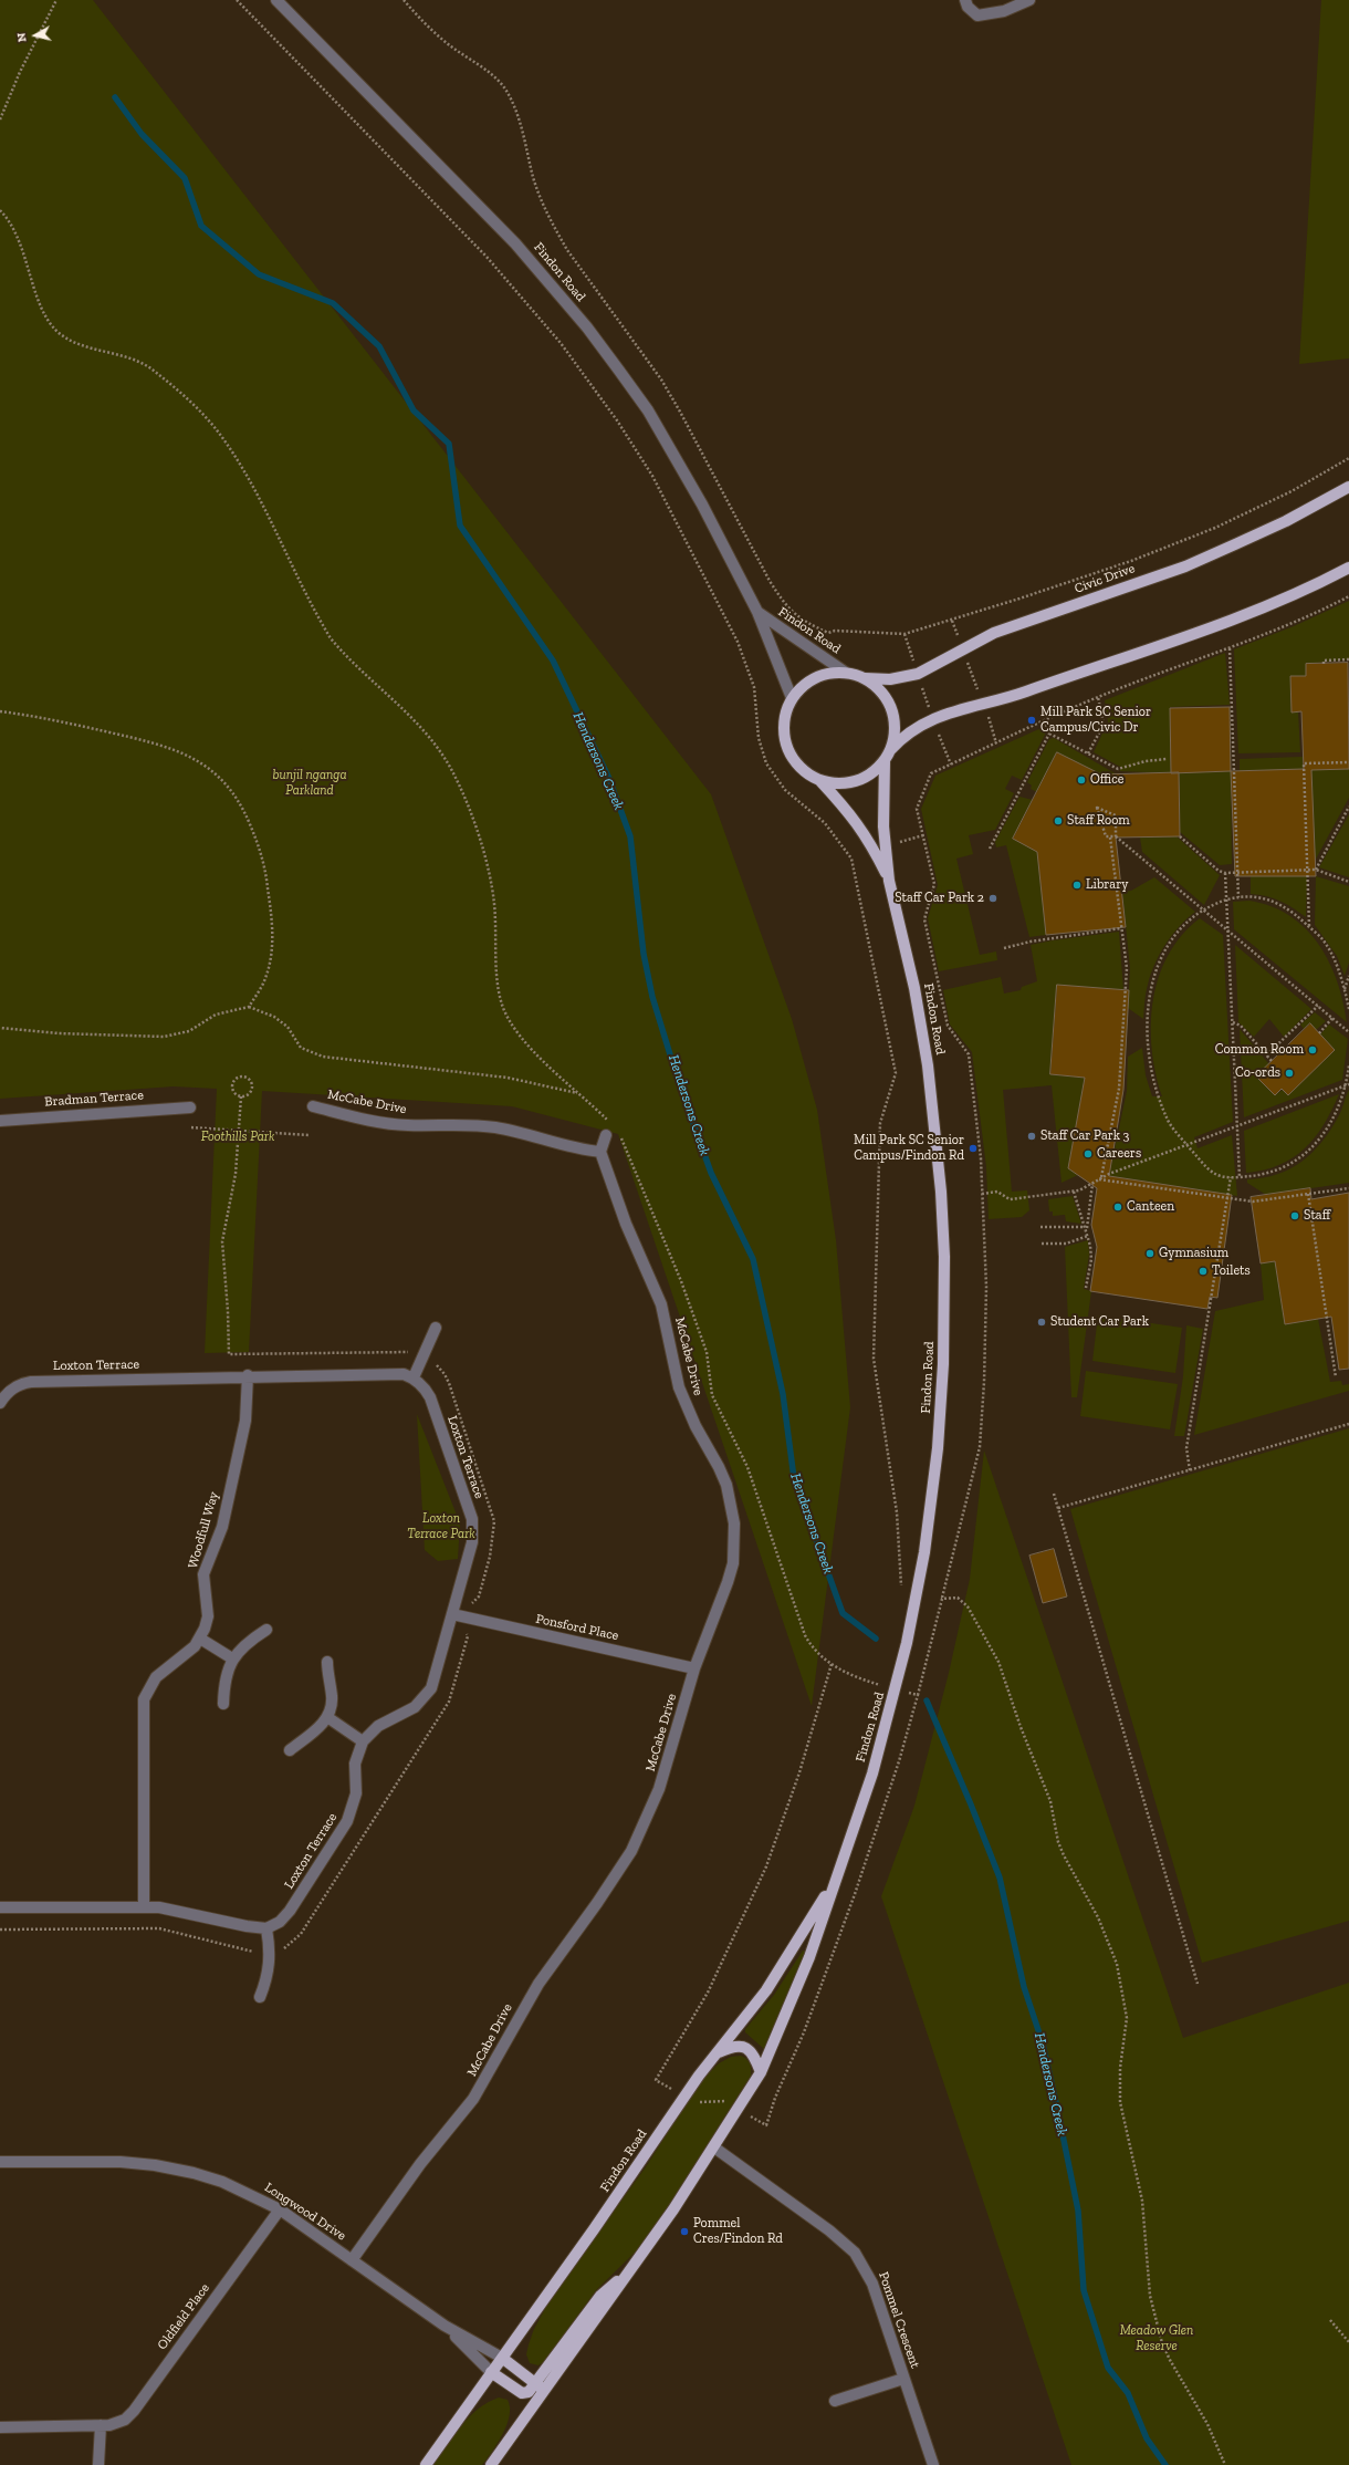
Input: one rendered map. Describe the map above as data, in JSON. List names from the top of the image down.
{
  "streets": {
    "main road": ["Findon Road", "Civic Drive"],
    "street": [
      "Bradman Terrace",
      "McCabe Drive",
      "Loxton Terrace",
      "Woodfull Way",
      "Ponsford Place",
      "Longwood Drive",
      "Oldfield Place",
      "Pommel Crescent"
    ]
  },
  "crossings": [
    ["Findon Road", "Civic Drive"],
    ["Findon Road", "Longwood Drive"],
    ["Findon Road", "Pommel Crescent"],
    ["McCabe Drive", "Ponsford Place"],
    ["McCabe Drive", "Longwood Drive"],
    ["Loxton Terrace", "Woodfull Way"],
    ["Loxton Terrace", "Ponsford Place"],
    ["Longwood Drive", "Oldfield Place"]
  ],
  "water": ["Hendersons Creek"],
  "parks": [
    "bunjil nganga Parkland",
    "Foothills Park",
    "Loxton Terrace Park",
    "Meadow Glen Reserve"
  ],
  "places": [
    "Mill Park SC Senior Campus/Civic Dr",
    "Office",
    "Staff Room",
    "Library",
    "Staff Car Park 2",
    "Common Room",
    "Co-ords",
    "Staff Car Park 3",
    "Mill Park SC Senior Campus/Findon Rd",
    "Careers",
    "Canteen",
    "Staff",
    "Gymnasium",
    "Toilets",
    "Student Car Park",
    "Pommel Cres/Findon Rd"
  ],
  "north": "left"
}
